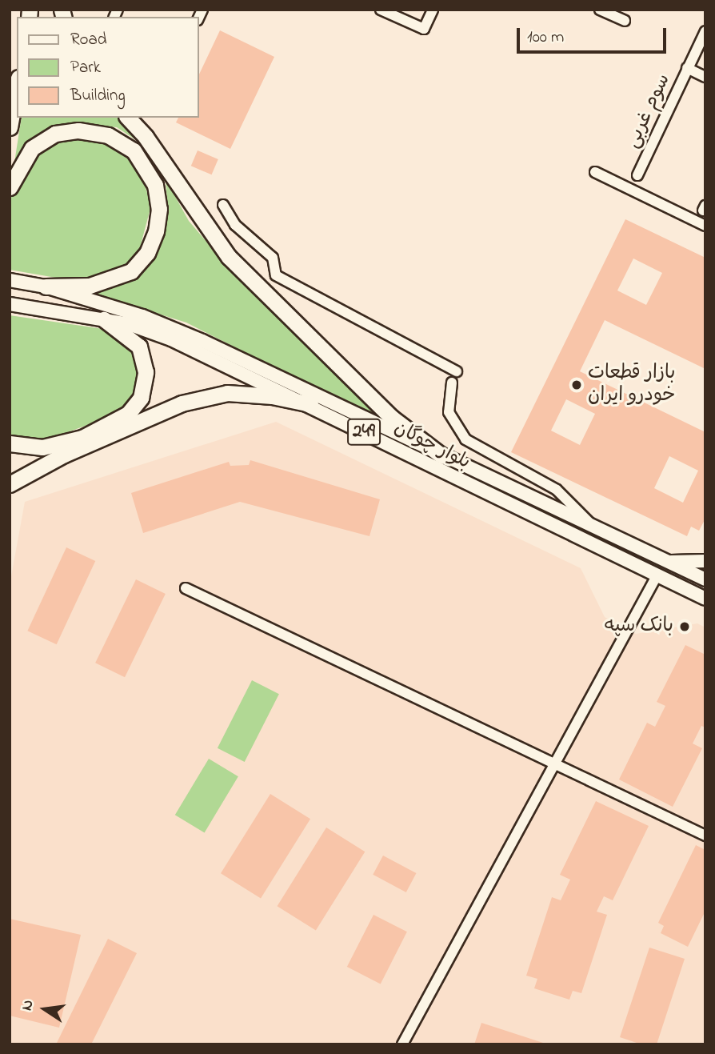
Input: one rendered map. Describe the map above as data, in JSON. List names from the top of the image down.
{
  "streets": {
    "main road": ["249", "بلوار چوگان"],
    "street": ["سوم غربی"]
  },
  "places": ["بازار قطعات خودرو ایران", "بانک سپه"],
  "legend": ["Road", "Park", "Building"],
  "scale_bar": "100 m",
  "north": "left"
}
